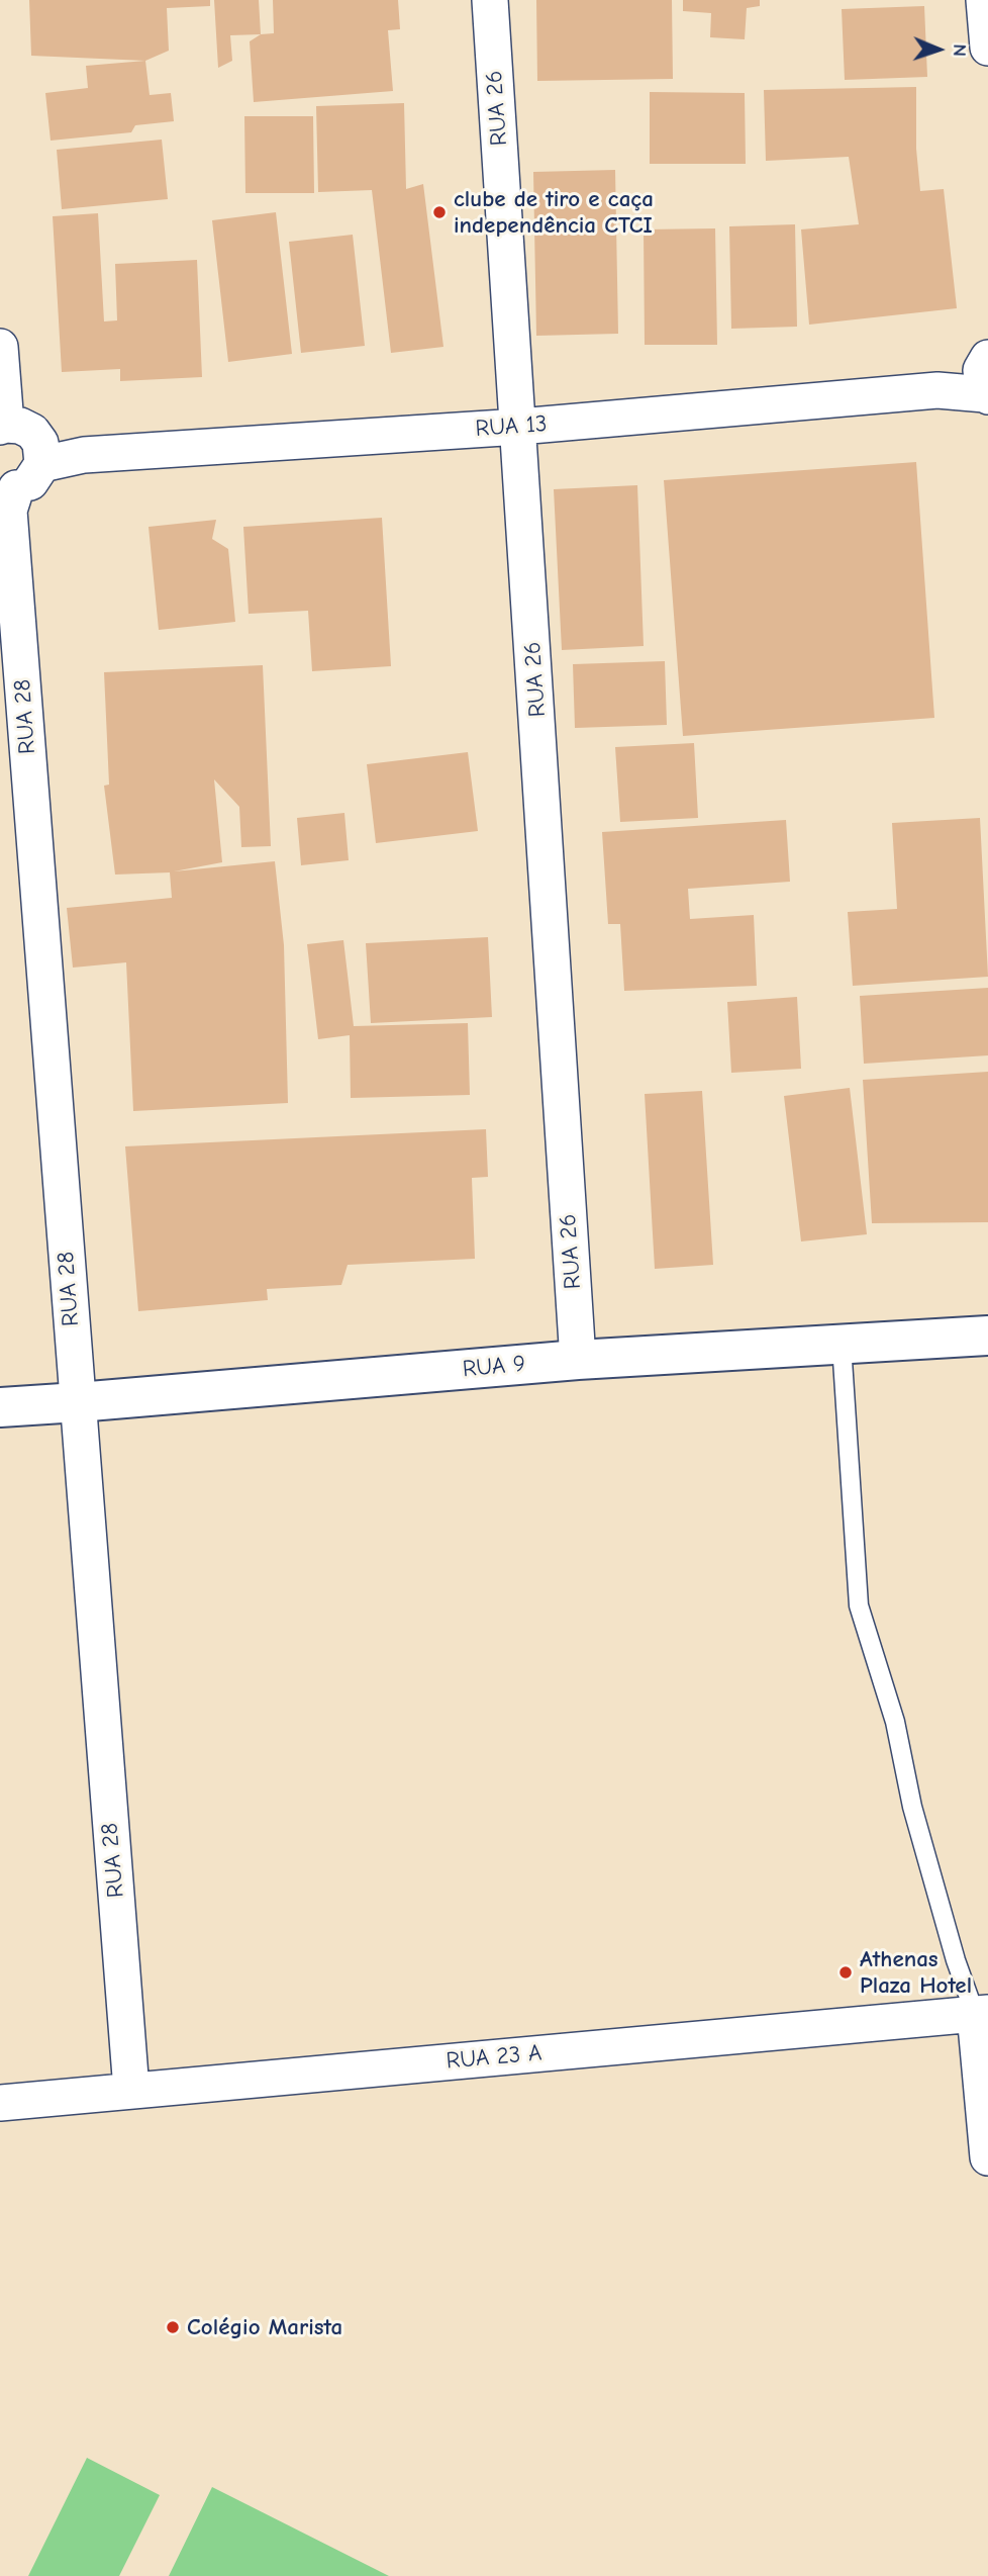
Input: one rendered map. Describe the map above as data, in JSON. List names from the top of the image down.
{
  "streets": {
    "street": [
      "RUA 26",
      "RUA 13",
      "RUA 28",
      "RUA 9",
      "RUA 23 A"
    ]
  },
  "crossings": [
    ["RUA 26", "RUA 13"],
    ["RUA 26", "RUA 9"],
    ["RUA 28", "RUA 9"],
    ["RUA 28", "RUA 23 A"]
  ],
  "places": ["clube de tiro e caça independência CTCI", "Athenas Plaza Hotel", "Colégio Marista"],
  "north": "right"
}
